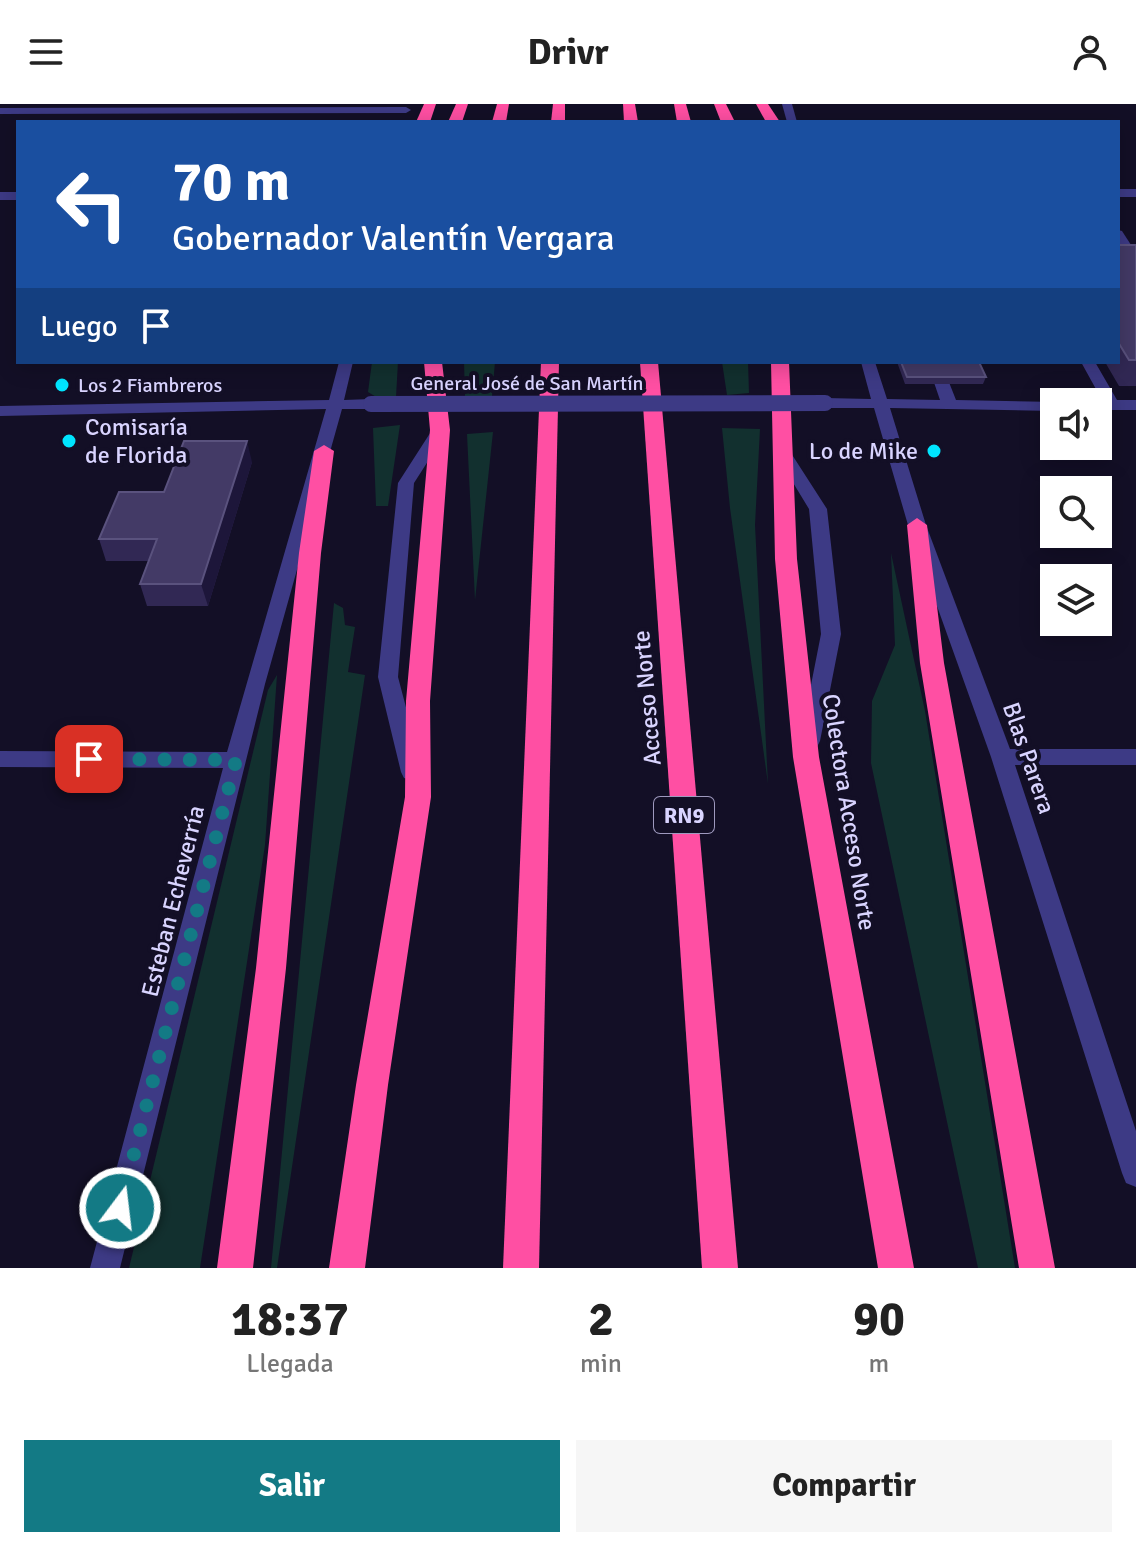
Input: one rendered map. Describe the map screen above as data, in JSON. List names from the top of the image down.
{
  "streets": {
    "highway": ["Acceso Norte", "Colectora Acceso Norte", "RN9"],
    "street": ["General José de San Martín", "Blas Parera", "Esteban Echeverría"]
  },
  "crossings": [
    ["General José de San Martín", "Blas Parera"],
    ["General José de San Martín", "Esteban Echeverría"]
  ],
  "places": ["Los 2 Fiambreros", "Comisaría de Florida", "Lo de Mike"],
  "page": {
    "header": "Drivr",
    "turn": ["70 m", "Gobernador Valentín Vergara"],
    "then": "Luego",
    "eta": [
      "18:37",
      "Llegada",
      "2",
      "min",
      "90",
      "m"
    ],
    "buttons": ["Salir", "Compartir"]
  }
}
